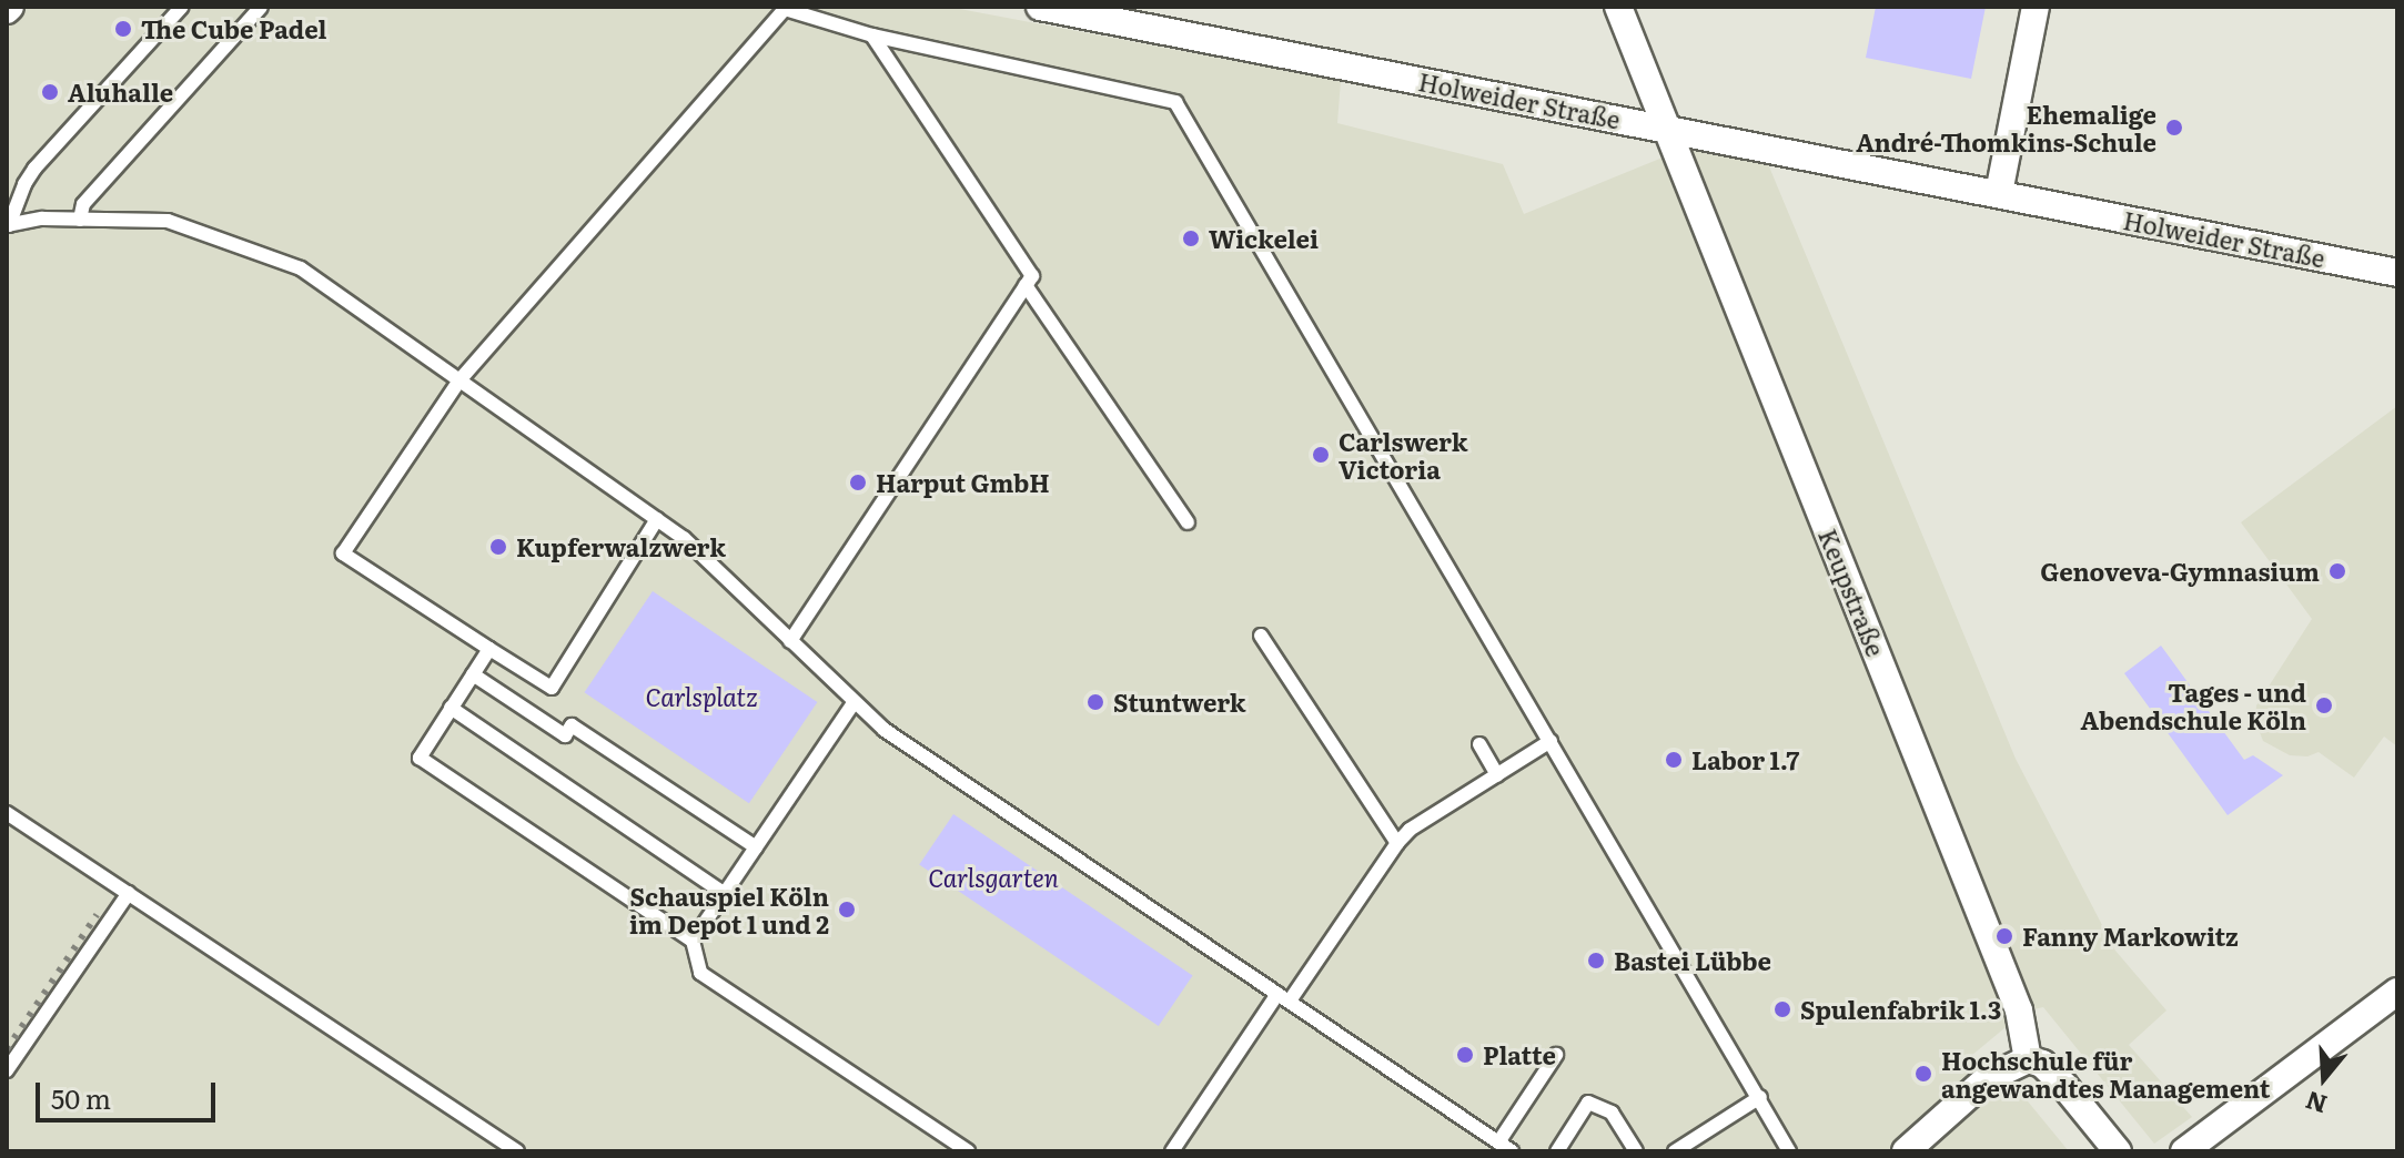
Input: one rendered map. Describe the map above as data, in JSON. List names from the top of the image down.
{
  "streets": {
    "street": ["Holweider Straße", "Keupstraße"]
  },
  "crossings": [
    ["Holweider Straße", "Keupstraße"]
  ],
  "parks": ["Carlsplatz", "Carlsgarten"],
  "places": [
    "The Cube Padel",
    "Aluhalle",
    "Ehemalige André-Thomkins-Schule",
    "Wickelei",
    "Carlswerk Victoria",
    "Harput GmbH",
    "Kupferwalzwerk",
    "Genoveva-Gymnasium",
    "Stuntwerk",
    "Tages - und Abendschule Köln",
    "Labor 1.7",
    "Schauspiel Köln im Depot 1 und 2",
    "Fanny Markowitz",
    "Bastei Lübbe",
    "Spulenfabrik 1.3",
    "Platte",
    "Hochschule für angewandtes Management"
  ],
  "scale_bar": "50 m",
  "north": "bottom"
}
